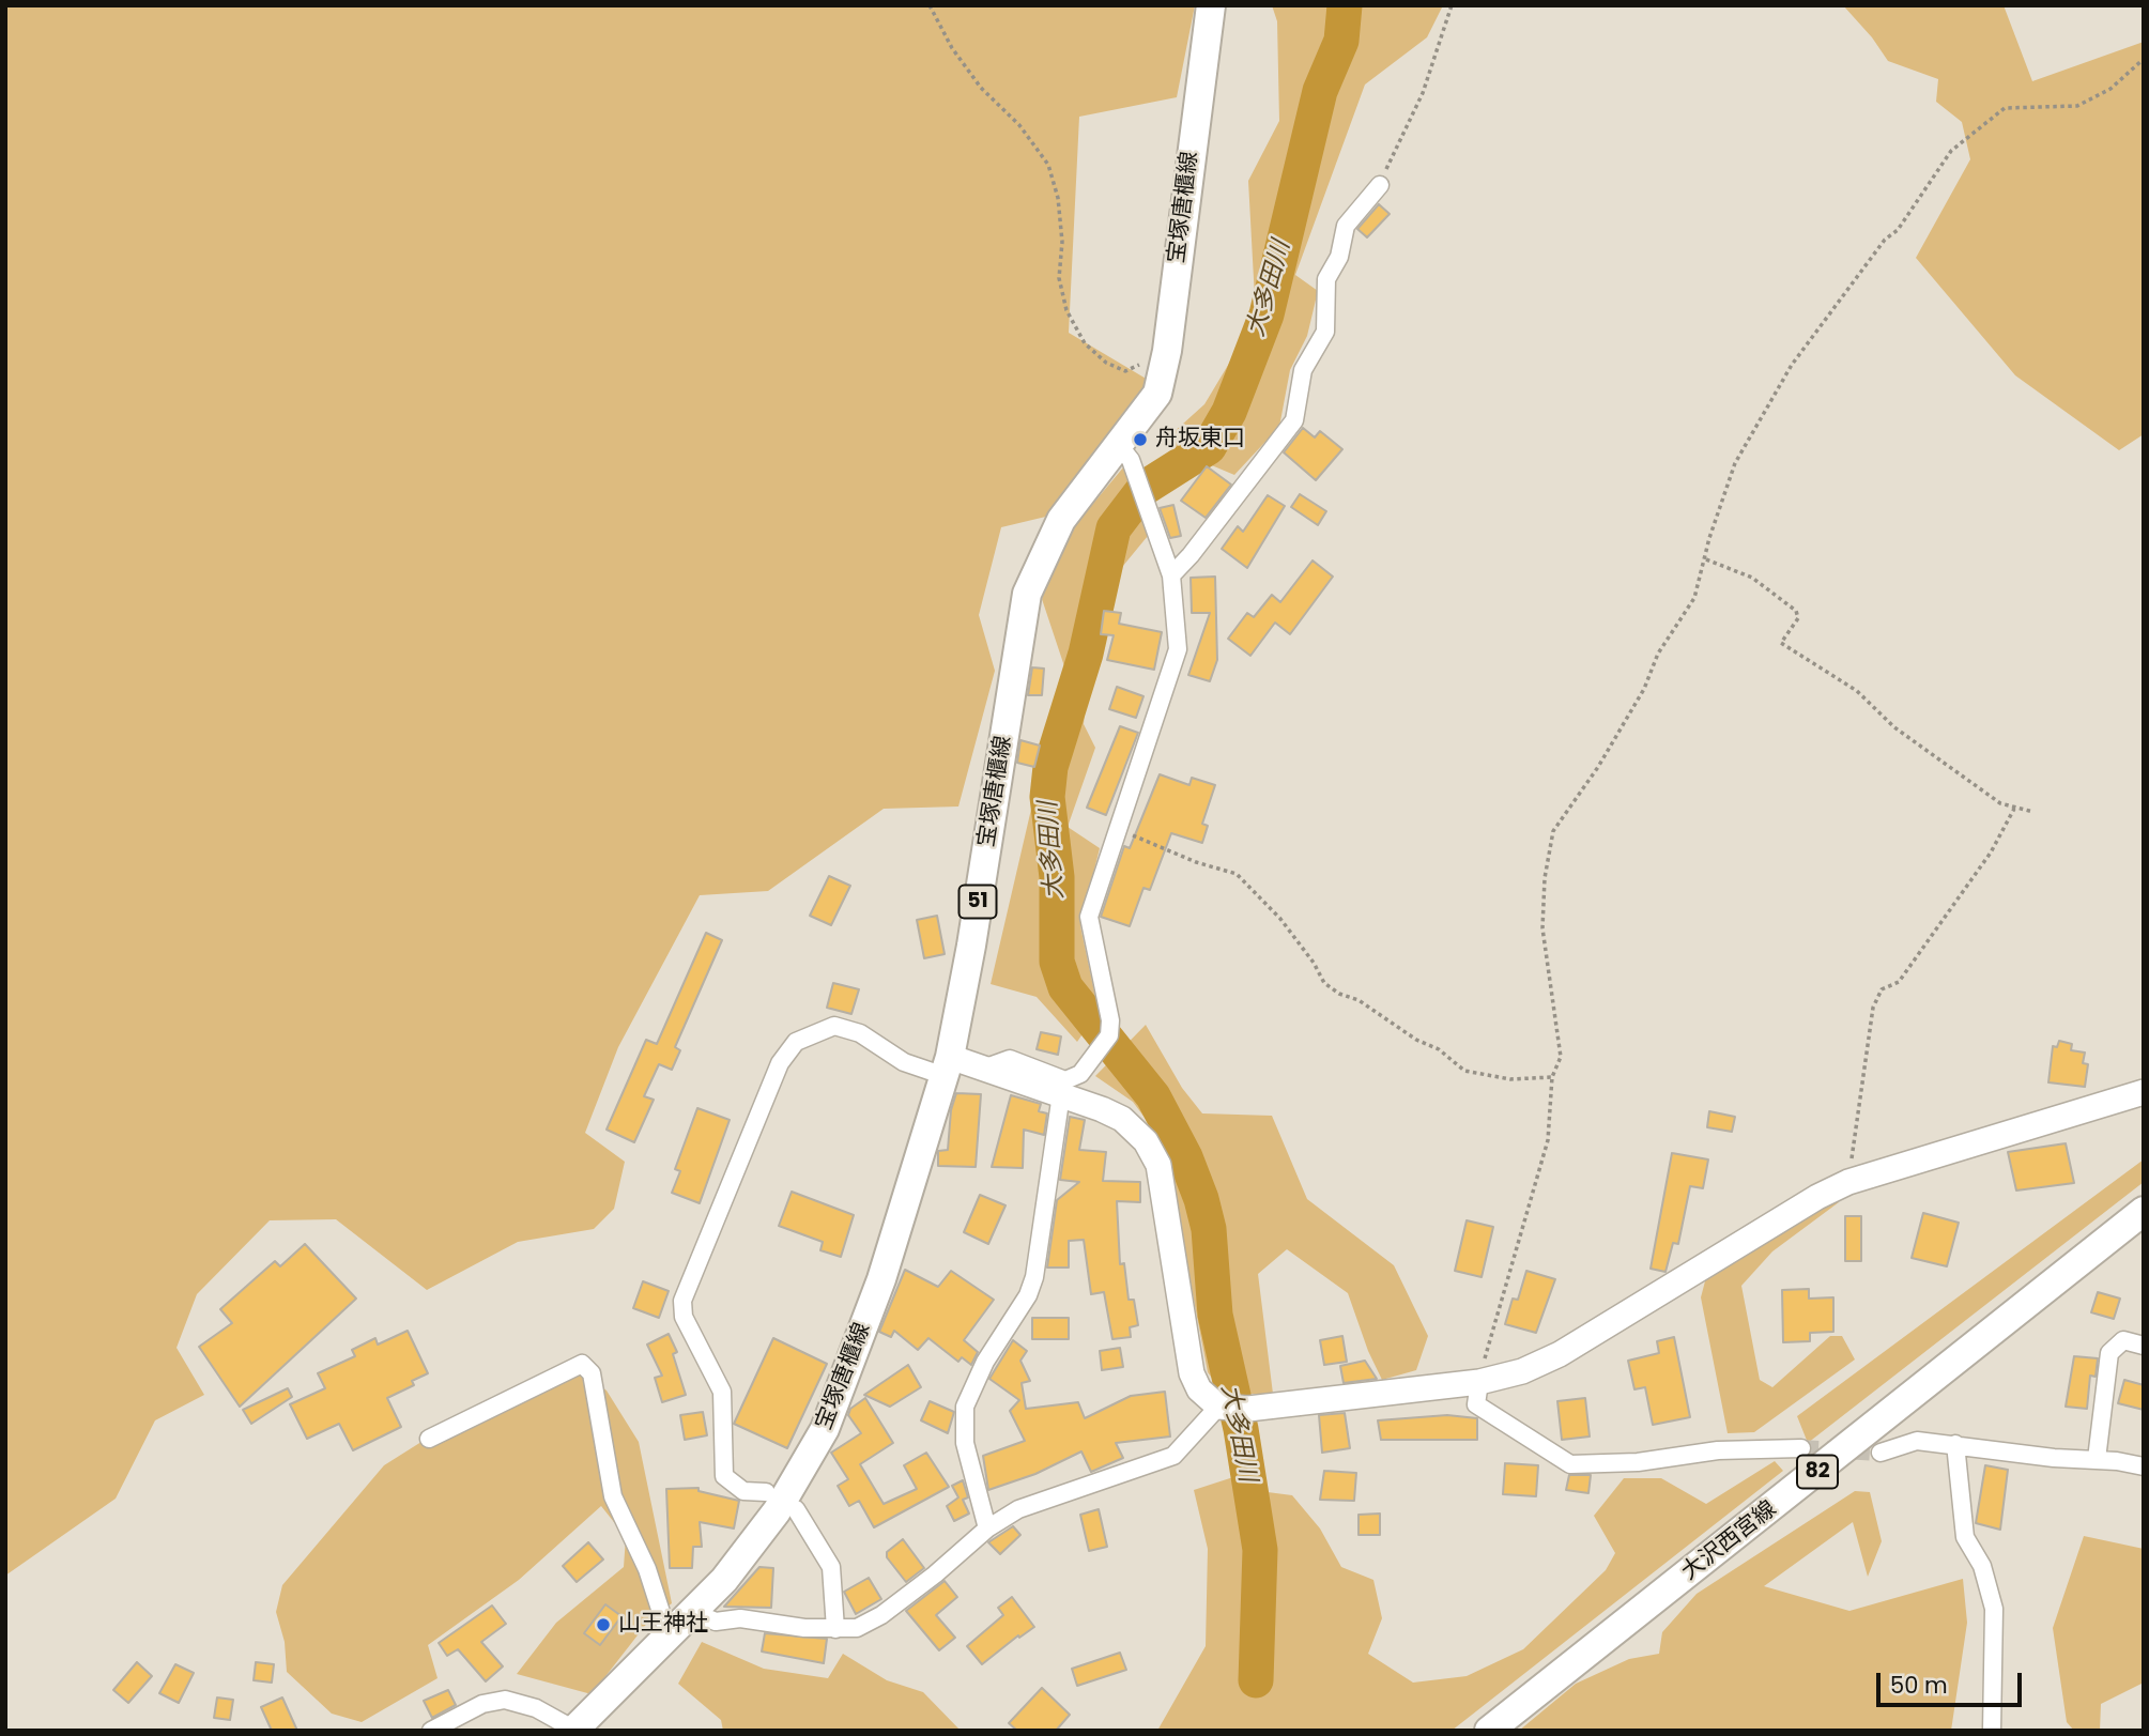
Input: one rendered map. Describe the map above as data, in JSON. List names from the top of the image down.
{
  "streets": {
    "main road": [
      "宝塚唐櫃線",
      "51",
      "82",
      "大沢西宮線"
    ]
  },
  "water": ["大多田川"],
  "places": ["舟坂東口", "山王神社"],
  "scale_bar": "50 m"
}
